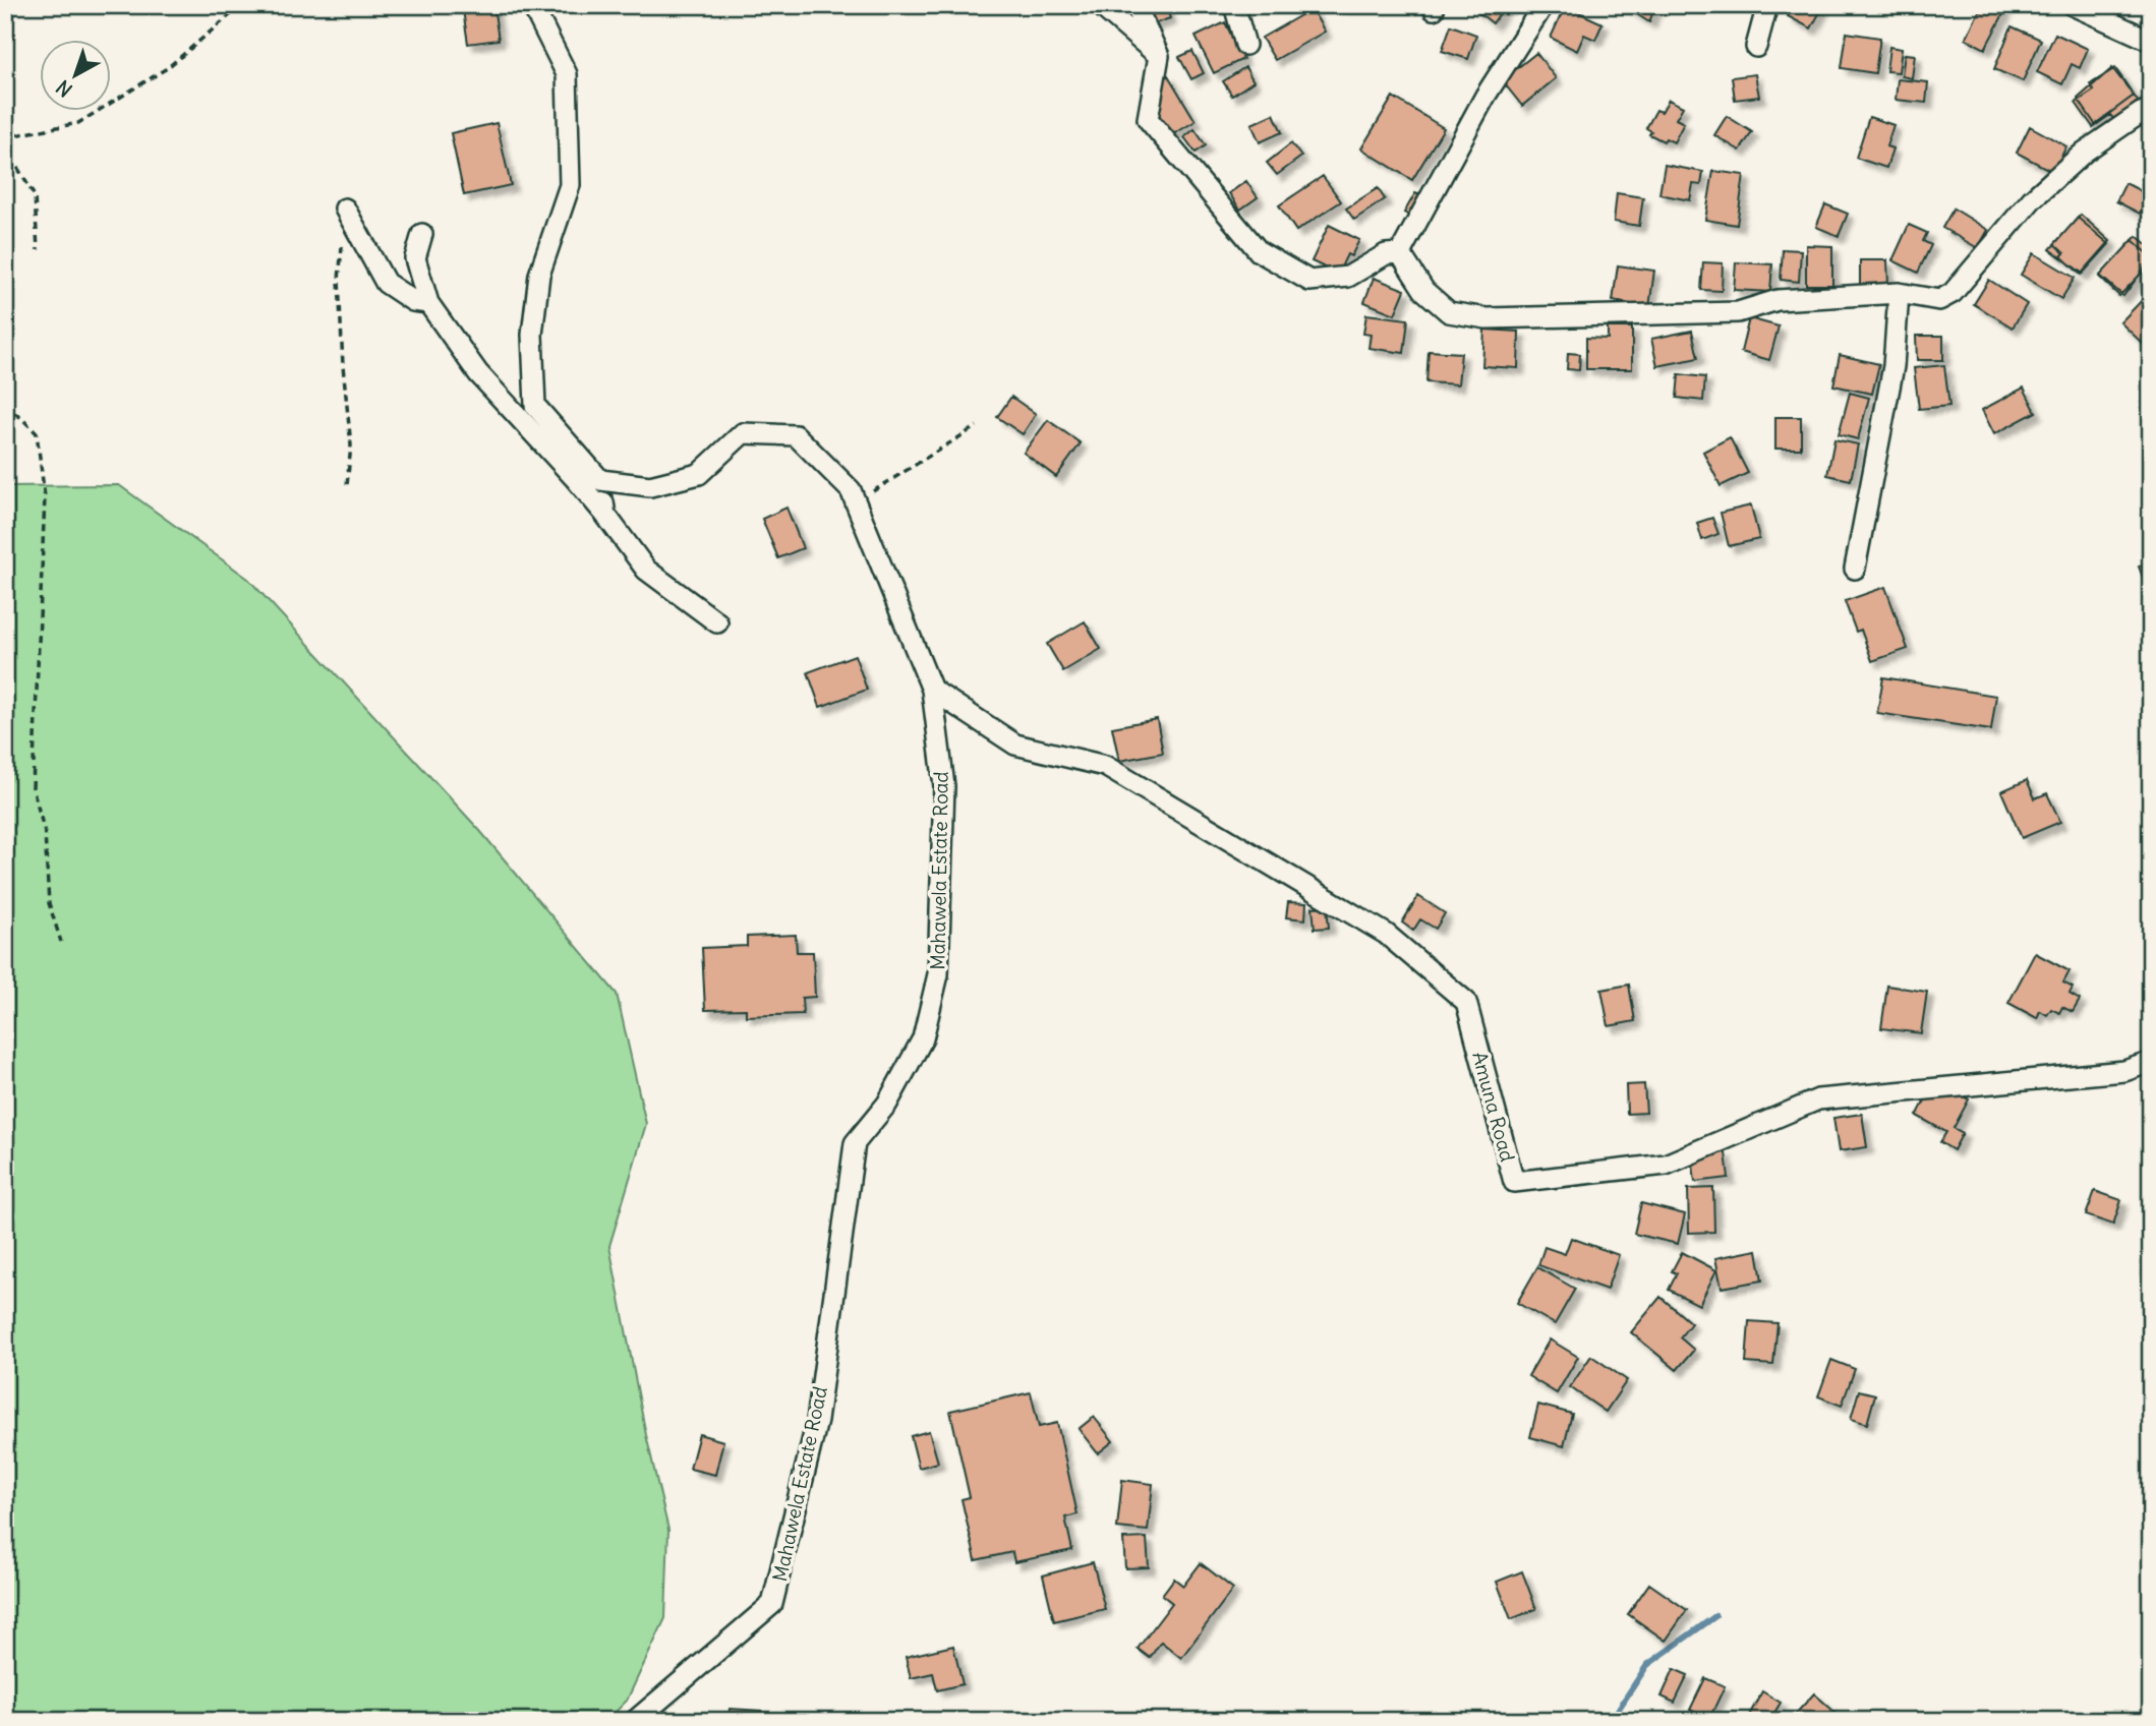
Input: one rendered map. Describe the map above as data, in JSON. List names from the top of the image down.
{
  "streets": {
    "street": ["Mahawela Estate Road", "Amuna Road"]
  },
  "crossings": [
    ["Mahawela Estate Road", "Amuna Road"]
  ],
  "north": "bottom left"
}
